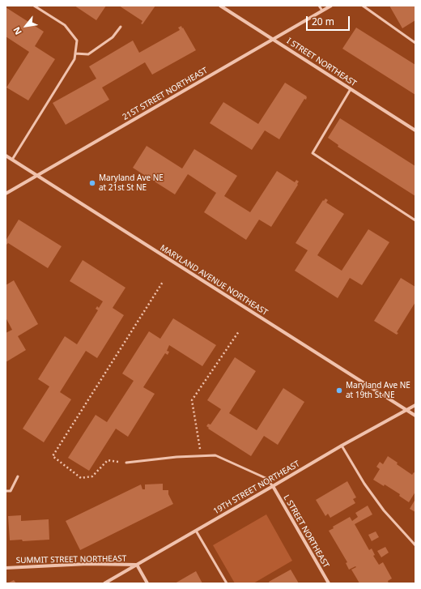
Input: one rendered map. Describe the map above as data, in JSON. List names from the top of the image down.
{
  "streets": {
    "street": [
      "I STREET NORTHEAST",
      "21ST STREET NORTHEAST",
      "MARYLAND AVENUE NORTHEAST",
      "19TH STREET NORTHEAST",
      "L STREET NORTHEAST",
      "SUMMIT STREET NORTHEAST"
    ]
  },
  "crossings": [
    ["I STREET NORTHEAST", "21ST STREET NORTHEAST"],
    ["21ST STREET NORTHEAST", "MARYLAND AVENUE NORTHEAST"],
    ["MARYLAND AVENUE NORTHEAST", "19TH STREET NORTHEAST"],
    ["19TH STREET NORTHEAST", "L STREET NORTHEAST"],
    ["19TH STREET NORTHEAST", "SUMMIT STREET NORTHEAST"]
  ],
  "places": ["Maryland Ave NE at 21st St NE", "Maryland Ave NE at 19th St NE"],
  "scale_bar": "20 m",
  "north": "bottom left"
}
